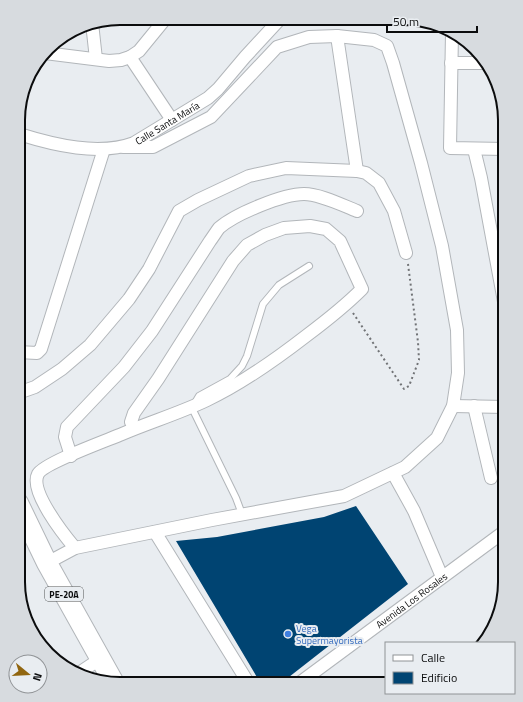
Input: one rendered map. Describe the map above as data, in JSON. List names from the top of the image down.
{
  "streets": {
    "highway": ["PE-20A"],
    "street": ["Calle Santa María", "Avenida Los Rosales"]
  },
  "places": ["Vega Supermayorista"],
  "legend": ["Calle", "Edificio"],
  "scale_bar": "50 m",
  "north": "right"
}
